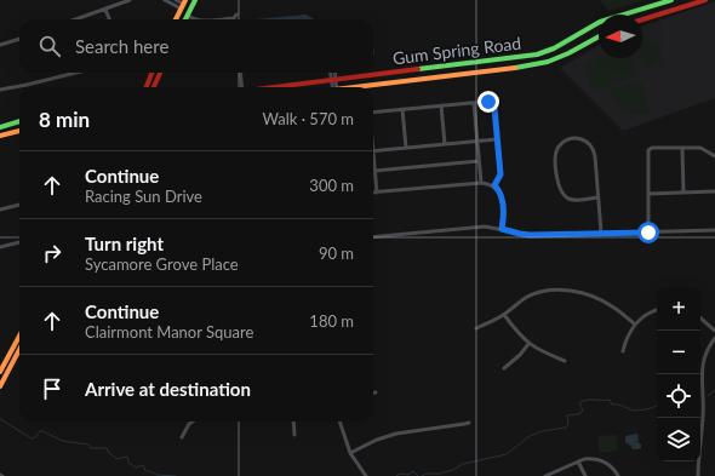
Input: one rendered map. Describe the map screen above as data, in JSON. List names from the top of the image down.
{
  "streets": {
    "main road": ["Gum Spring Road"]
  },
  "north": "left",
  "page": {
    "search": "Search here",
    "heading": ["8 min", "Walk · 570 m"],
    "list": [
      ["Continue", "Racing Sun Drive", "300 m"],
      ["Turn right", "Sycamore Grove Place", "90 m"],
      ["Continue", "Clairmont Manor Square", "180 m"],
      "Arrive at destination"
    ],
    "map_buttons": ["+", "−"]
  }
}
